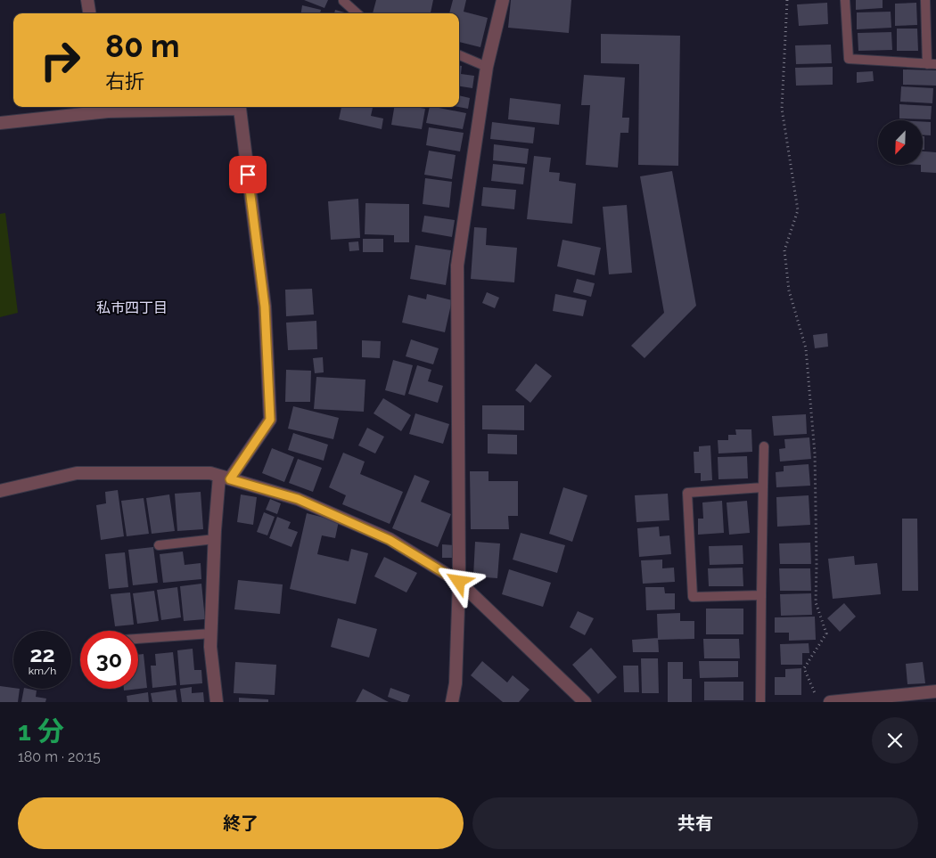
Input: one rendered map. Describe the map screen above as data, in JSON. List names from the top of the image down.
{
  "districts": ["私市四丁目"],
  "north": "bottom left",
  "page": {
    "turn": ["80 m", "右折"],
    "speed": "22 km/h",
    "limit": "30",
    "heading": ["1 分", "180 m · 20:15"],
    "buttons": ["終了", "共有"]
  }
}
